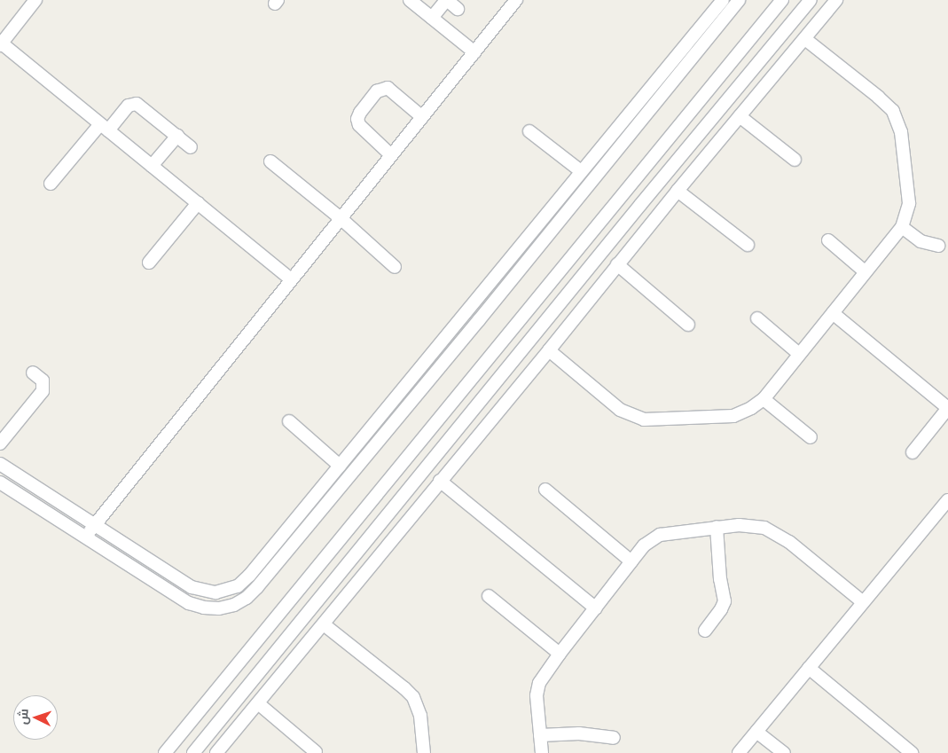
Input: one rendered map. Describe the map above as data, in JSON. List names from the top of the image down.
{
  "north": "left"
}
